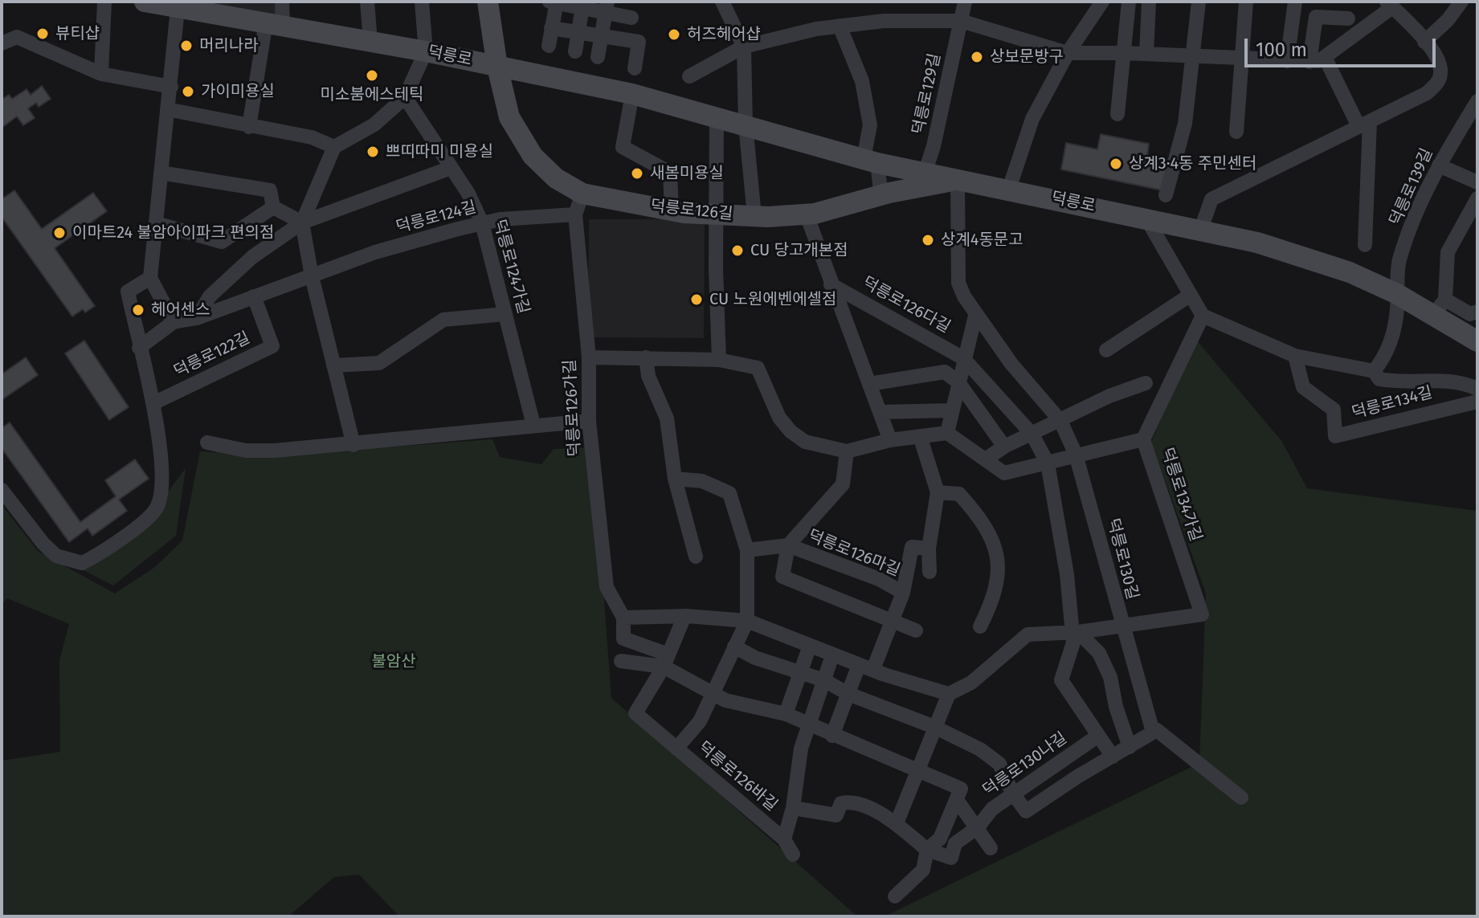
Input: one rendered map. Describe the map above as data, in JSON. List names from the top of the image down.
{
  "streets": {
    "main road": ["덕릉로", "덕릉로126길"],
    "street": [
      "덕릉로129길",
      "덕릉로139길",
      "덕릉로124길",
      "덕릉로124가길",
      "덕릉로126다길",
      "덕릉로122길",
      "덕릉로134길",
      "덕릉로126가길",
      "덕릉로134가길",
      "덕릉로126마길",
      "덕릉로130길",
      "덕릉로130나길",
      "덕릉로126바길"
    ]
  },
  "crossings": [
    ["덕릉로", "덕릉로129길"],
    ["덕릉로", "덕릉로139길"],
    ["덕릉로", "덕릉로126길"],
    ["덕릉로", "덕릉로130길"],
    ["덕릉로126길", "덕릉로126가길"],
    ["덕릉로126길", "덕릉로130길"],
    ["덕릉로124길", "덕릉로124가길"],
    ["덕릉로124길", "덕릉로122길"],
    ["덕릉로124길", "덕릉로126가길"],
    ["덕릉로134길", "덕릉로134가길"],
    ["덕릉로126가길", "덕릉로126바길"],
    ["덕릉로134가길", "덕릉로130길"]
  ],
  "parks": ["불암산"],
  "places": [
    "뷰티샵",
    "허즈헤어샵",
    "머리나라",
    "상보문방구",
    "미소붐에스테틱",
    "가이미용실",
    "쁘띠따미 미용실",
    "상계3·4동 주민센터",
    "새봄미용실",
    "이마트24 불암아이파크 편의점",
    "상계4동문고",
    "CU 당고개본점",
    "CU 노원에벤에셀점",
    "헤어센스"
  ],
  "scale_bar": "100 m"
}
